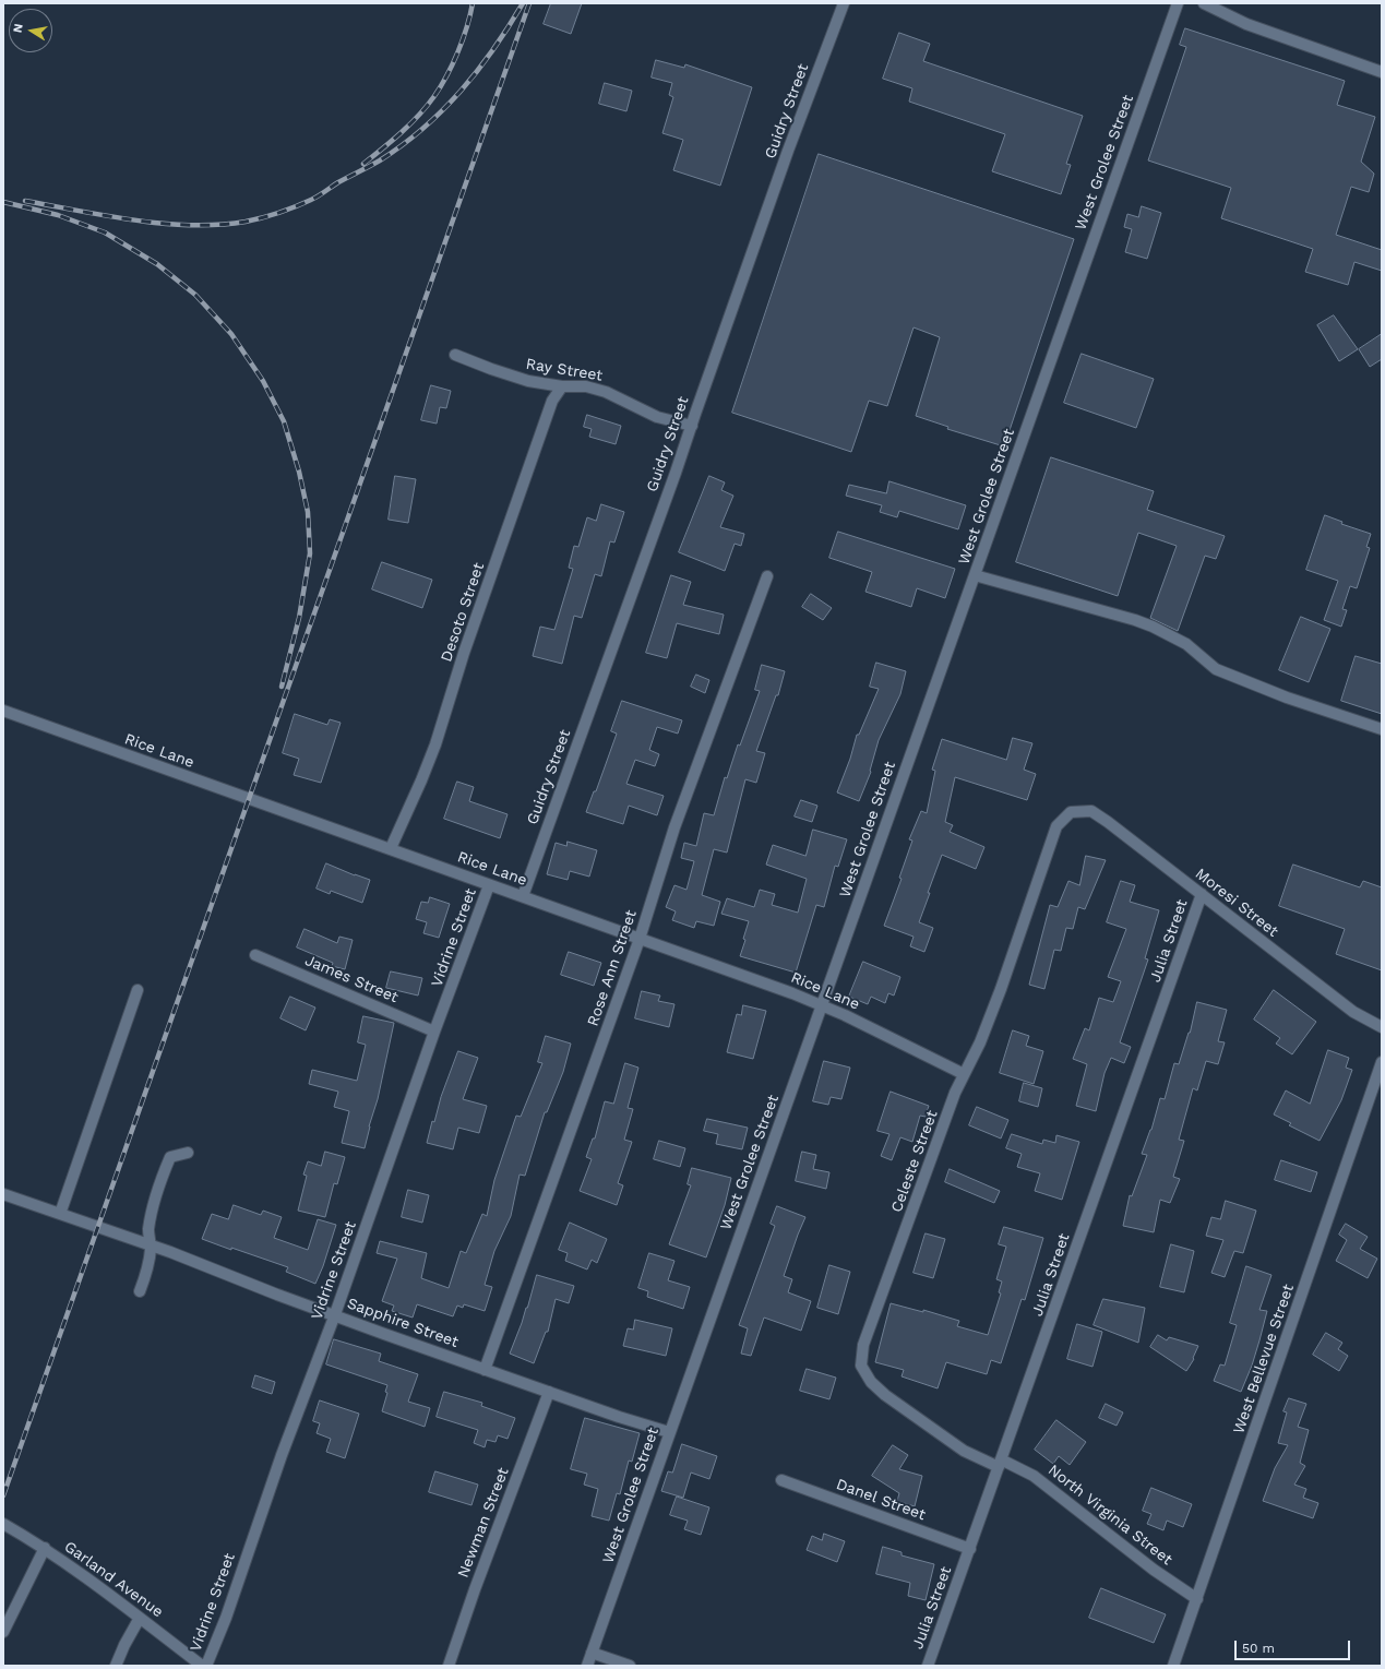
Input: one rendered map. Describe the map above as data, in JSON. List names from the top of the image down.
{
  "streets": {
    "street": [
      "Guidry Street",
      "West Grolee Street",
      "Ray Street",
      "Desoto Street",
      "Rice Lane",
      "Moresi Street",
      "Vidrine Street",
      "Julia Street",
      "Rose Ann Street",
      "James Street",
      "Celeste Street",
      "Sapphire Street",
      "West Bellevue Street",
      "Danel Street",
      "North Virginia Street",
      "Newman Street",
      "Garland Avenue"
    ]
  },
  "crossings": [
    ["Guidry Street", "Ray Street"],
    ["Guidry Street", "Rice Lane"],
    ["West Grolee Street", "Rice Lane"],
    ["West Grolee Street", "Sapphire Street"],
    ["Ray Street", "Desoto Street"],
    ["Desoto Street", "Rice Lane"],
    ["Rice Lane", "Vidrine Street"],
    ["Rice Lane", "Rose Ann Street"],
    ["Rice Lane", "Celeste Street"],
    ["Moresi Street", "Julia Street"],
    ["Moresi Street", "Celeste Street"],
    ["Vidrine Street", "James Street"],
    ["Vidrine Street", "Sapphire Street"],
    ["Julia Street", "Celeste Street"],
    ["Julia Street", "Danel Street"],
    ["Julia Street", "North Virginia Street"],
    ["Rose Ann Street", "Sapphire Street"],
    ["Celeste Street", "North Virginia Street"],
    ["Sapphire Street", "Newman Street"],
    ["West Bellevue Street", "North Virginia Street"]
  ],
  "scale_bar": "50 m",
  "north": "left"
}
